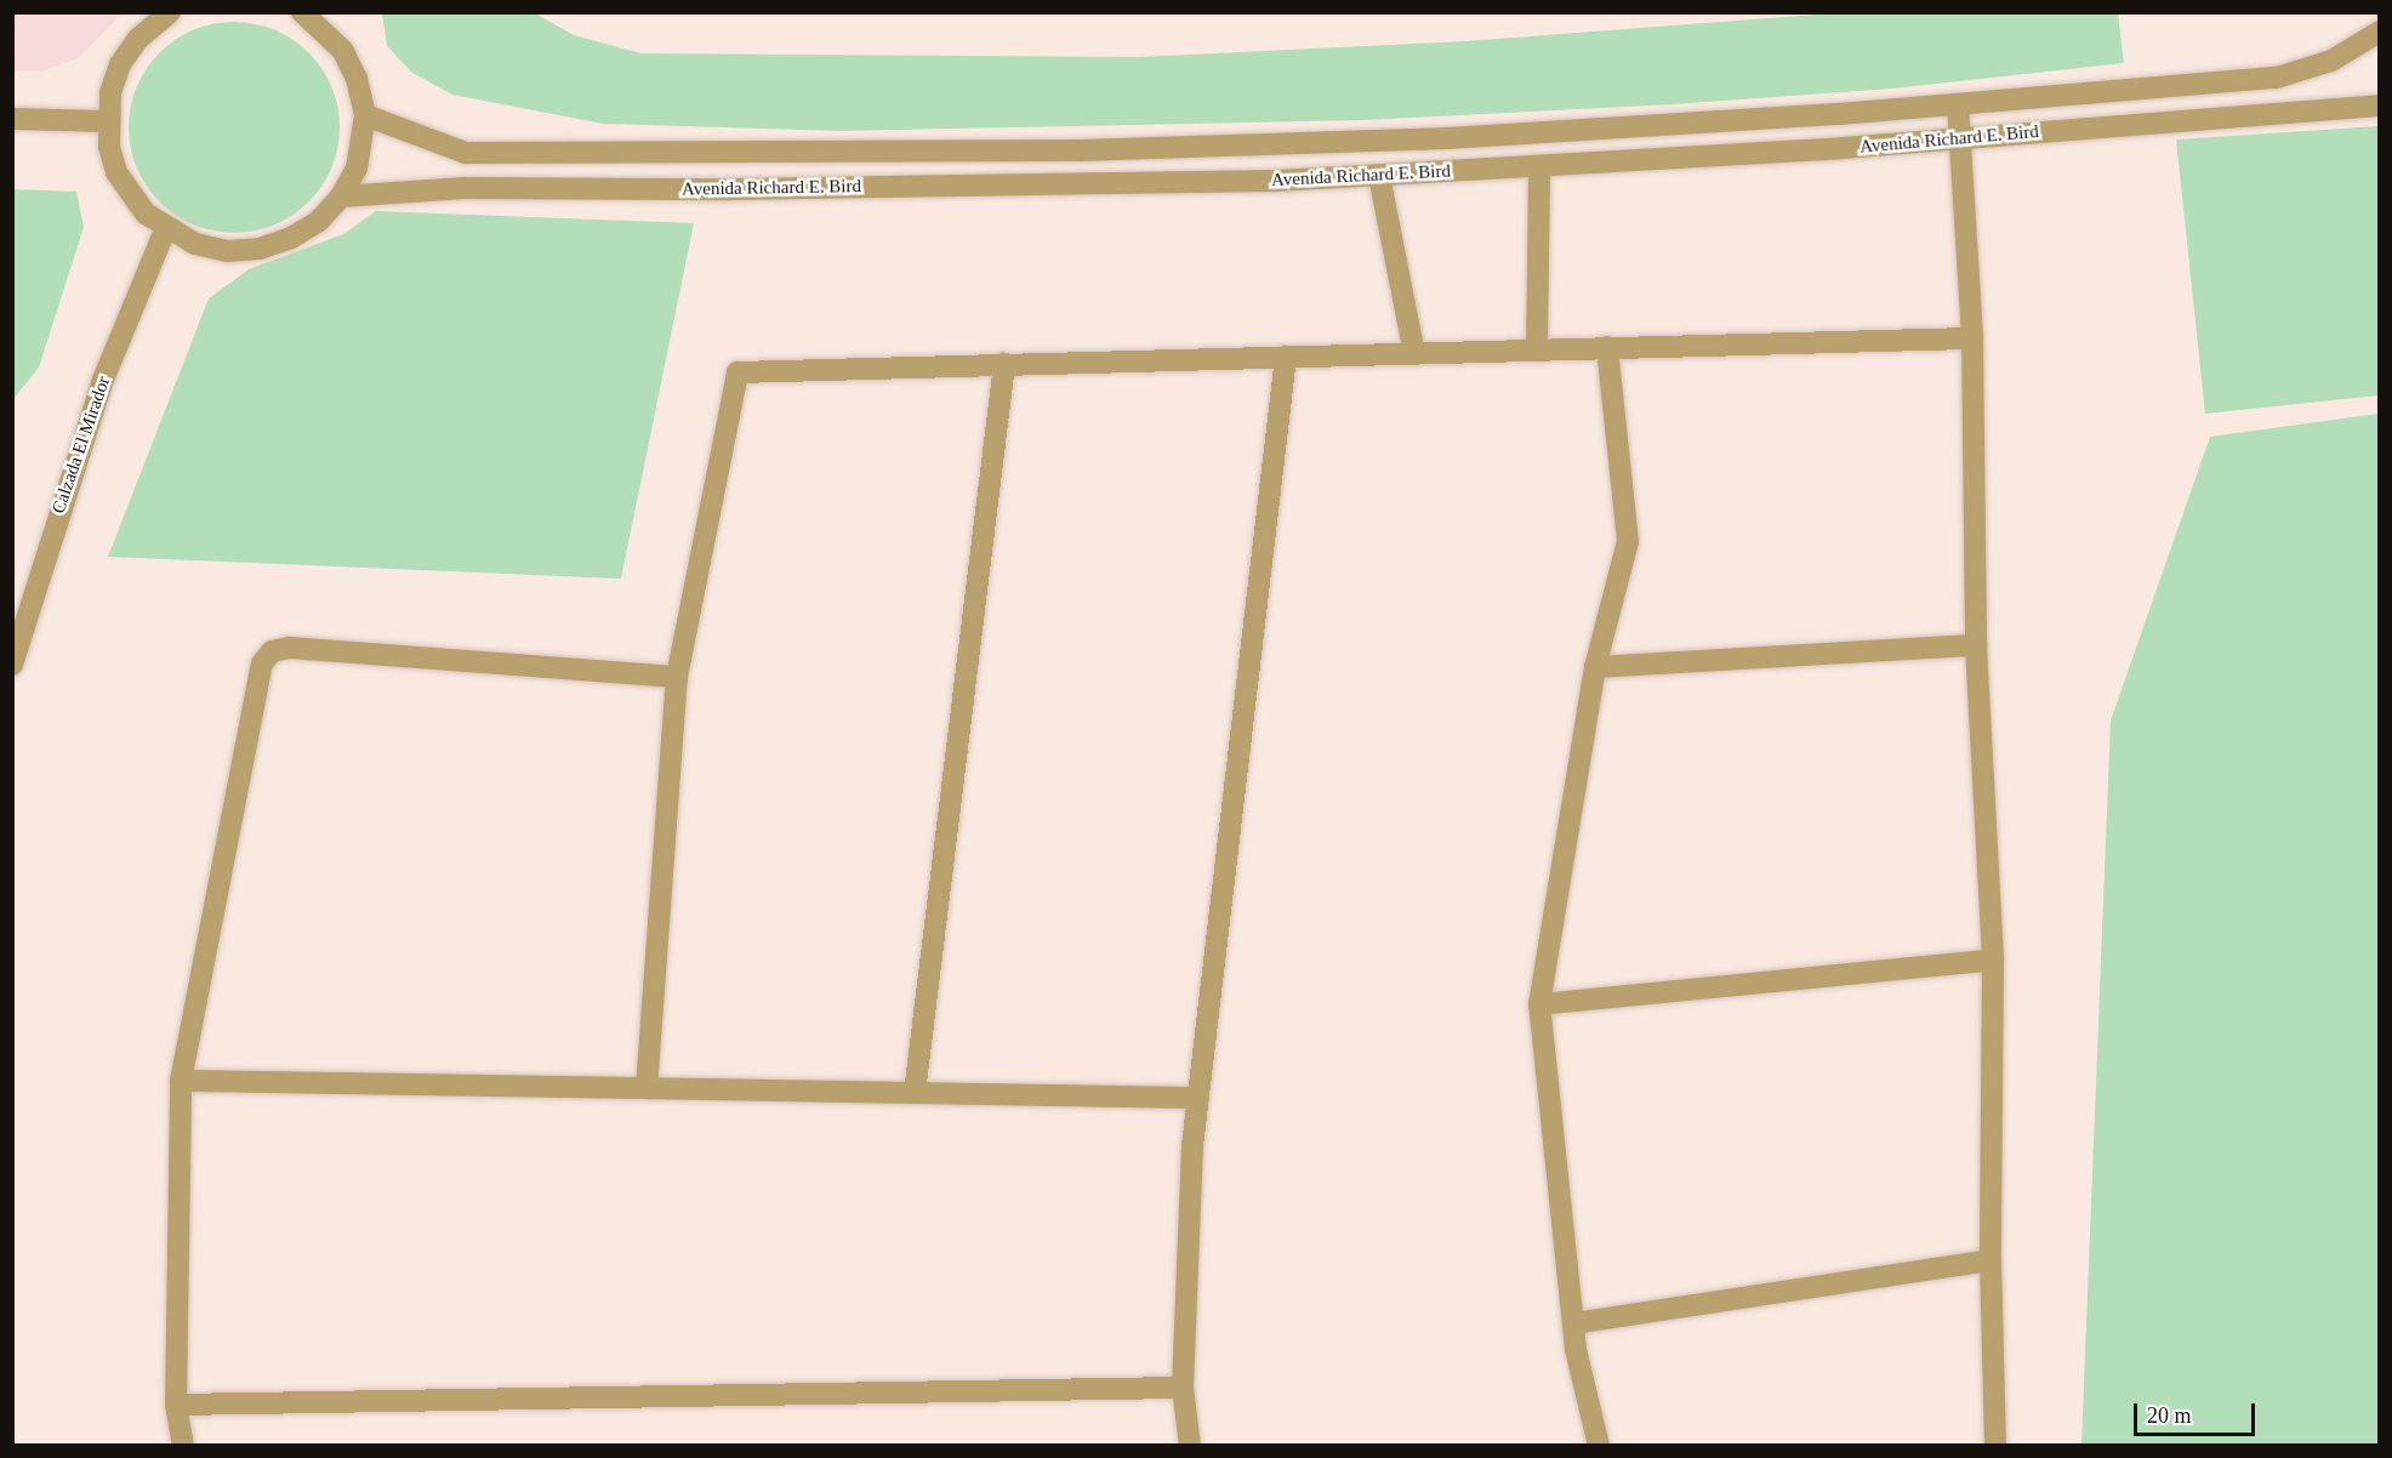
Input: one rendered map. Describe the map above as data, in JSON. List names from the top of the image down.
{
  "streets": {
    "street": ["Avenida Richard E. Bird", "Calzada El Mirador"]
  },
  "scale_bar": "20 m"
}
